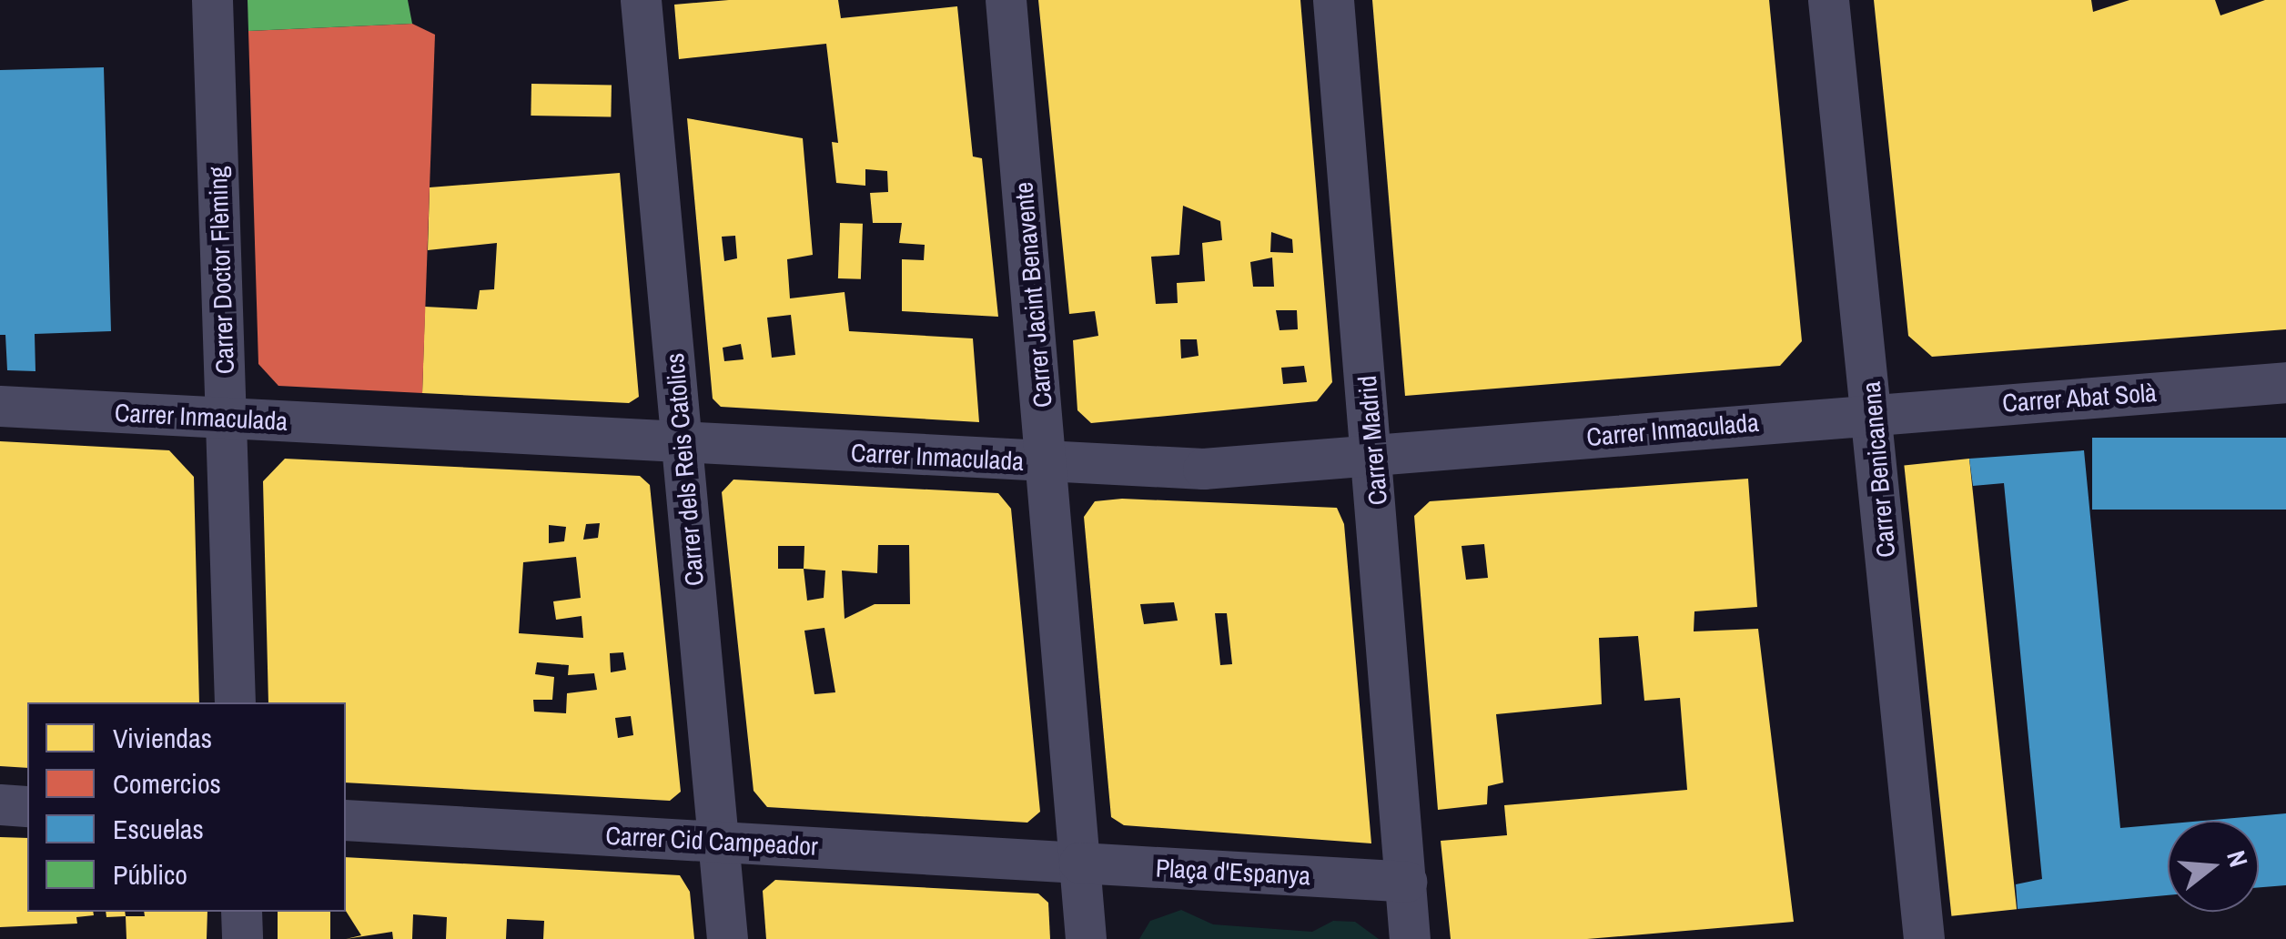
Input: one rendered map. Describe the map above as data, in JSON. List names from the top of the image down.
{
  "streets": {
    "street": [
      "Carrer Doctor Flèming",
      "Carrer Jacint Benavente",
      "Carrer Abat Solà",
      "Carrer Inmaculada",
      "Carrer Madrid",
      "Carrer dels Reis Catolics",
      "Carrer Benicanena",
      "Carrer Cid Campeador",
      "Plaça d'Espanya"
    ]
  },
  "crossings": [
    ["Carrer Doctor Flèming", "Carrer Inmaculada"],
    ["Carrer Jacint Benavente", "Carrer Inmaculada"],
    ["Carrer Jacint Benavente", "Carrer Cid Campeador"],
    ["Carrer Jacint Benavente", "Plaça d'Espanya"],
    ["Carrer Abat Solà", "Carrer Inmaculada"],
    ["Carrer Abat Solà", "Carrer Benicanena"],
    ["Carrer Inmaculada", "Carrer Madrid"],
    ["Carrer Inmaculada", "Carrer dels Reis Catolics"],
    ["Carrer Inmaculada", "Carrer Benicanena"],
    ["Carrer Madrid", "Plaça d'Espanya"],
    ["Carrer dels Reis Catolics", "Carrer Cid Campeador"],
    ["Carrer Cid Campeador", "Plaça d'Espanya"]
  ],
  "legend": [
    "Viviendas",
    "Comercios",
    "Escuelas",
    "Público"
  ],
  "north": "right"
}
